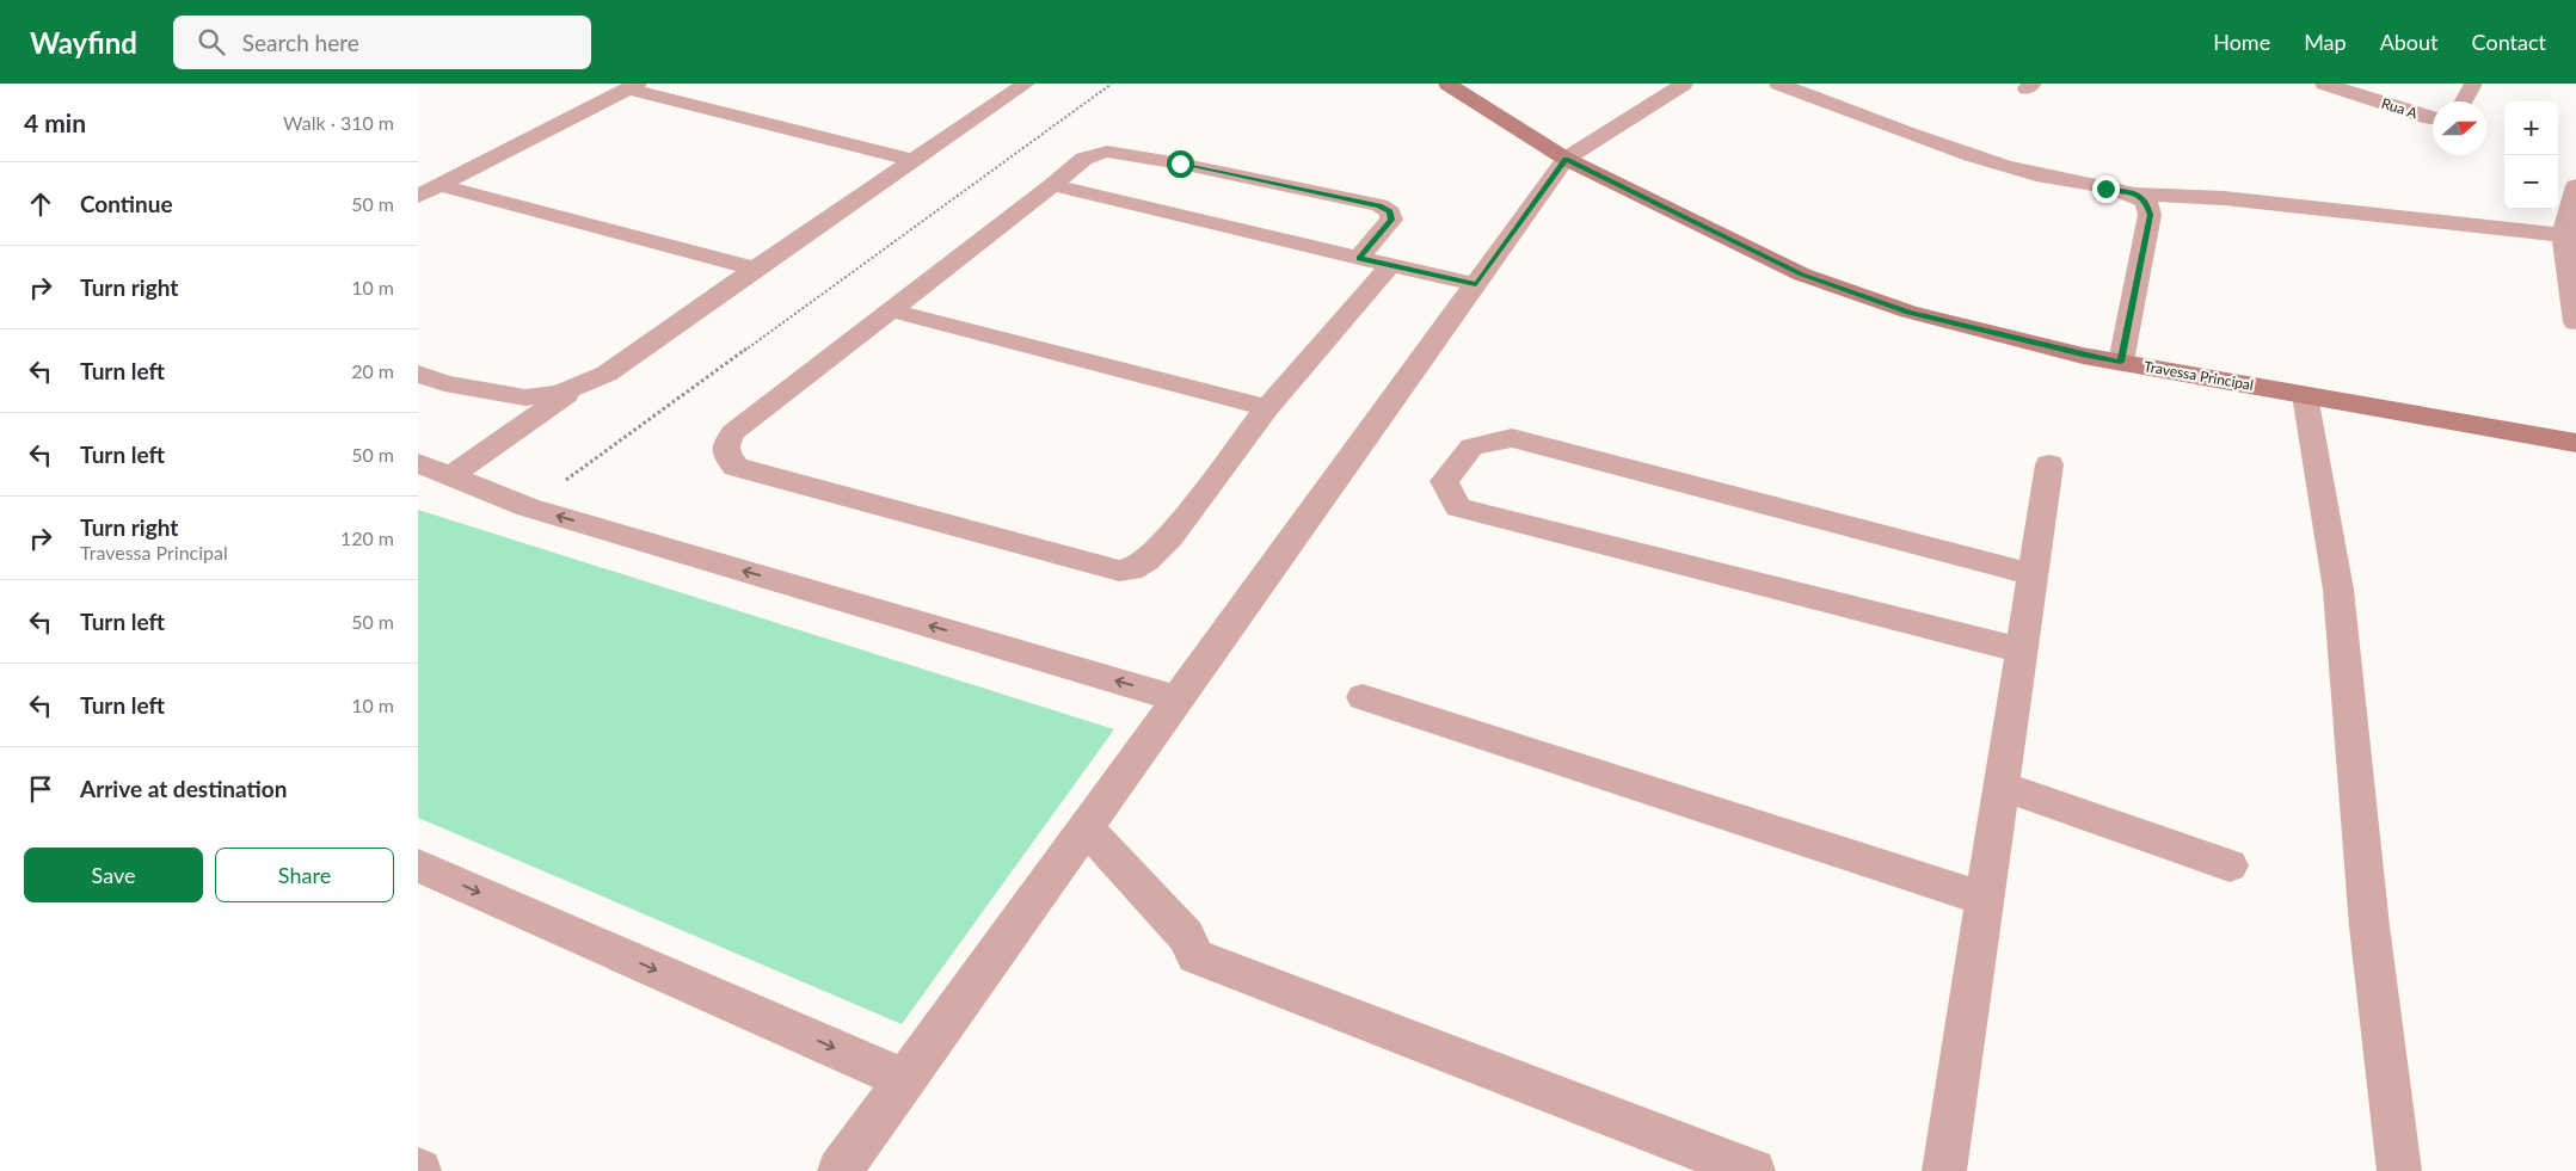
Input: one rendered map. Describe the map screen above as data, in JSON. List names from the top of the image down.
{
  "streets": {
    "street": ["Rua A", "Travessa Principal"]
  },
  "north": "right",
  "page": {
    "header": "Wayfind",
    "search": "Search here",
    "nav": [
      "Home",
      "Map",
      "About",
      "Contact"
    ],
    "heading": ["4 min", "Walk · 310 m"],
    "map_buttons": ["+", "−"],
    "list": [
      ["Continue", "50 m"],
      ["Turn right", "10 m"],
      ["Turn left", "20 m"],
      ["Turn left", "50 m"],
      ["Turn right", "Travessa Principal", "120 m"],
      ["Turn left", "50 m"],
      ["Turn left", "10 m"],
      "Arrive at destination"
    ],
    "buttons": ["Save", "Share"]
  }
}
